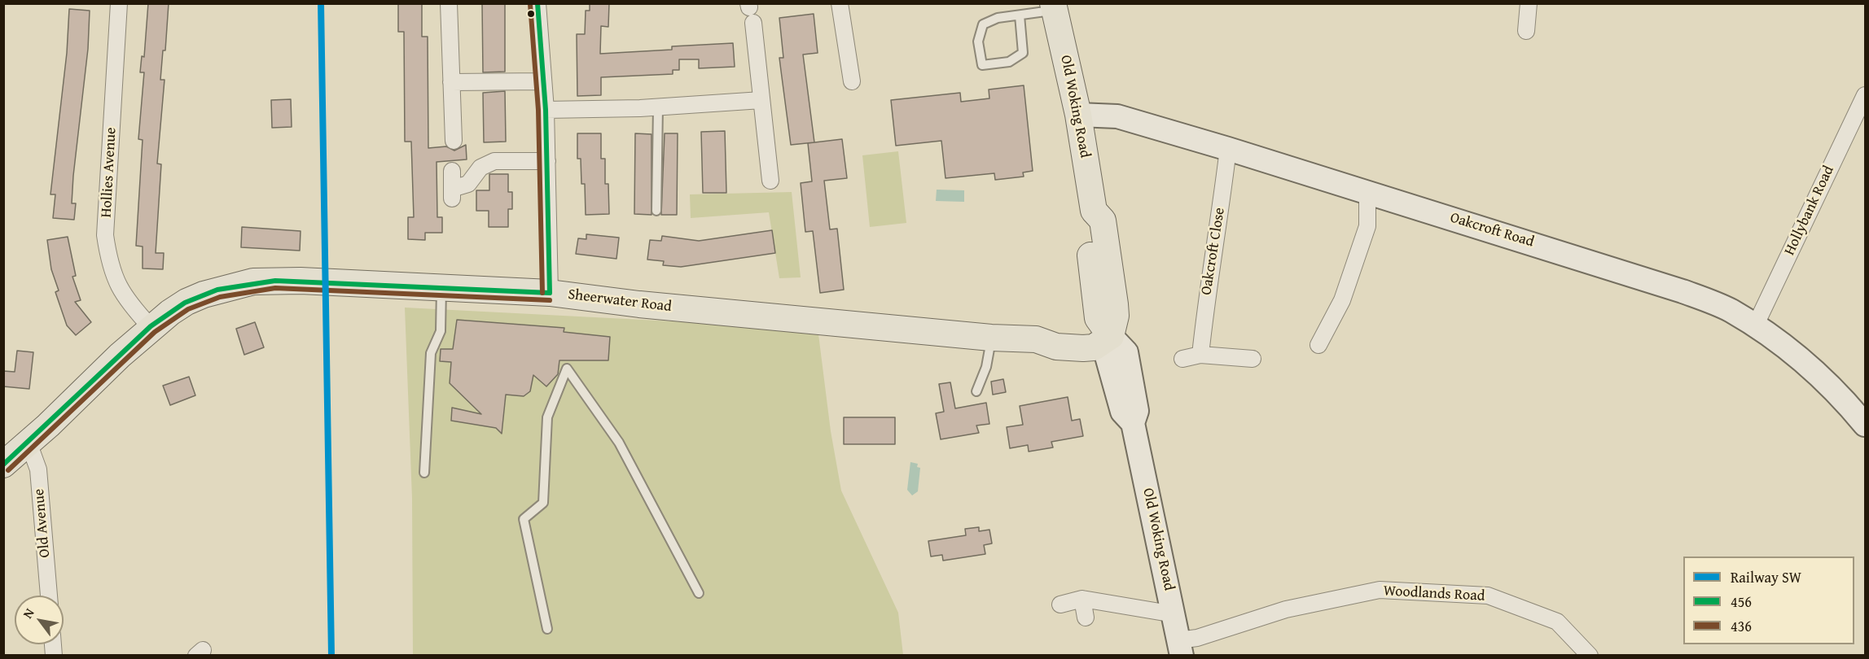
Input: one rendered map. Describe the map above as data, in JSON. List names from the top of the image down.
{
  "streets": {
    "main road": ["Old Woking Road", "Oakcroft Road", "Sheerwater Road"],
    "street": [
      "Hollies Avenue",
      "Hollybank Road",
      "Oakcroft Close",
      "Old Avenue",
      "Woodlands Road"
    ]
  },
  "crossings": [
    ["Old Woking Road", "Oakcroft Road"],
    ["Old Woking Road", "Sheerwater Road"],
    ["Old Woking Road", "Woodlands Road"],
    ["Hollies Avenue", "Sheerwater Road"],
    ["Hollybank Road", "Oakcroft Road"],
    ["Oakcroft Road", "Oakcroft Close"],
    ["Sheerwater Road", "Old Avenue"]
  ],
  "lines": ["rail line SW", "transit line 456", "transit line 436"],
  "legend": ["Railway SW", "456", "436"],
  "north": "top left"
}
